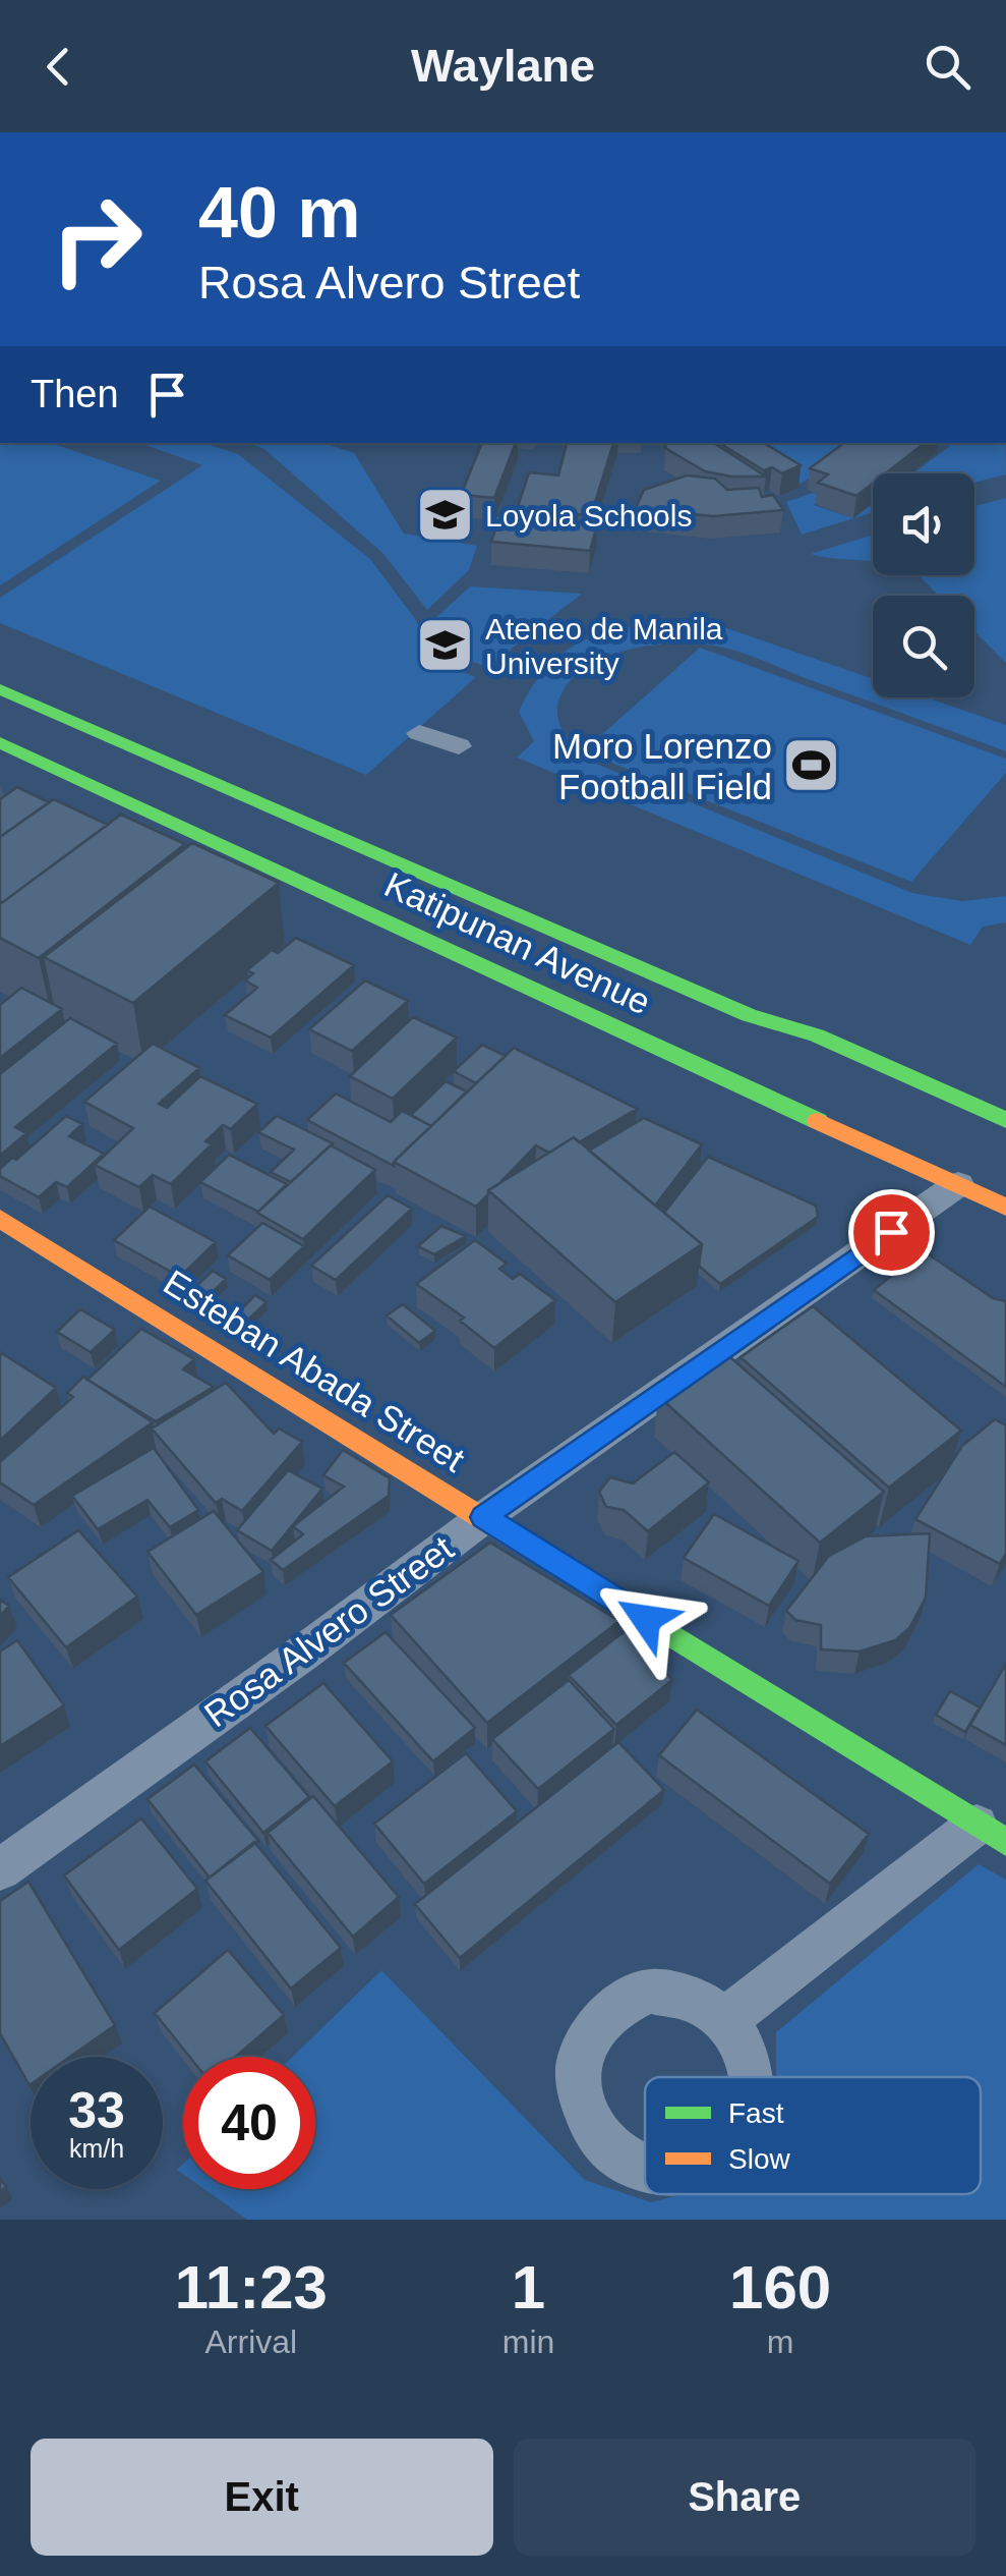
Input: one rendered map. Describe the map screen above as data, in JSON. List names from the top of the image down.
{
  "streets": {
    "main road": ["Katipunan Avenue", "Esteban Abada Street"],
    "street": ["Rosa Alvero Street"]
  },
  "crossings": [
    ["Katipunan Avenue", "Rosa Alvero Street"],
    ["Esteban Abada Street", "Rosa Alvero Street"]
  ],
  "places": {
    "school or university": ["Loyola Schools", "Ateneo de Manila University"],
    "sports": ["Moro Lorenzo Football Field"]
  },
  "legend": ["Fast", "Slow"],
  "page": {
    "header": "Waylane",
    "turn": ["40 m", "Rosa Alvero Street"],
    "then": "Then",
    "speed": "33 km/h",
    "limit": "40",
    "eta": [
      "11:23",
      "Arrival",
      "1",
      "min",
      "160",
      "m"
    ],
    "buttons": ["Exit", "Share"]
  }
}
